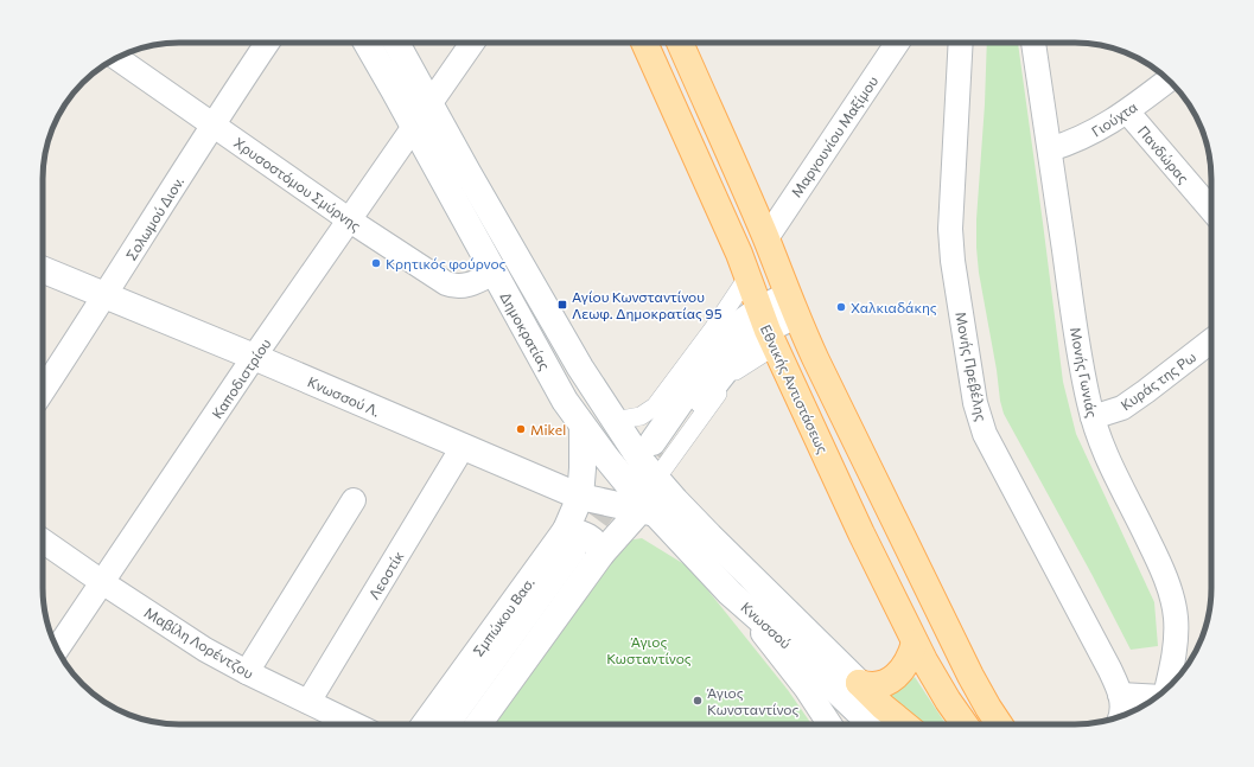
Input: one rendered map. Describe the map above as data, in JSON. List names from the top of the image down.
{
  "streets": {
    "main road": [
      "Δημοκρατίας",
      "Εθνικής Αντιστάσεως",
      "Κνωσσού Λ.",
      "Σμπώκου Βασ.",
      "Κνωσσού"
    ],
    "street": [
      "Γιούχτα",
      "Μαργουνίου Μαξίμου",
      "Πανδώρας",
      "Χρυσοστόμου Σμύρνης",
      "Σολωμού Διον.",
      "Μονής Πρεβέλης",
      "Μονής Γωνιάς",
      "Καποδιστρίου",
      "Κυράς της Ρω",
      "Λεοστίκ",
      "Μαβίλη Λορέντζου"
    ]
  },
  "crossings": [
    ["Γιούχτα", "Πανδώρας"],
    ["Γιούχτα", "Μονής Γωνιάς"],
    ["Χρυσοστόμου Σμύρνης", "Σολωμού Διον."],
    ["Χρυσοστόμου Σμύρνης", "Δημοκρατίας"],
    ["Χρυσοστόμου Σμύρνης", "Καποδιστρίου"],
    ["Σολωμού Διον.", "Κνωσσού Λ."],
    ["Δημοκρατίας", "Καποδιστρίου"],
    ["Δημοκρατίας", "Κνωσσού Λ."],
    ["Δημοκρατίας", "Σμπώκου Βασ."],
    ["Δημοκρατίας", "Κνωσσού"],
    ["Μονής Γωνιάς", "Κυράς της Ρω"],
    ["Καποδιστρίου", "Κνωσσού Λ."],
    ["Καποδιστρίου", "Μαβίλη Λορέντζου"],
    ["Κνωσσού Λ.", "Λεοστίκ"],
    ["Κνωσσού Λ.", "Σμπώκου Βασ."],
    ["Κνωσσού Λ.", "Κνωσσού"],
    ["Λεοστίκ", "Μαβίλη Λορέντζου"],
    ["Σμπώκου Βασ.", "Κνωσσού"]
  ],
  "parks": ["Άγιος Κωσταντίνος"],
  "places": {
    "other": [
      "Κρητικός φούρνος",
      "Χαλκιαδάκης",
      "Mikel",
      "Άγιος Κωνσταντίνος"
    ],
    "transit": ["Αγίου Κωνσταντίνου Λεωφ. Δημοκρατίας 95"]
  }
}
